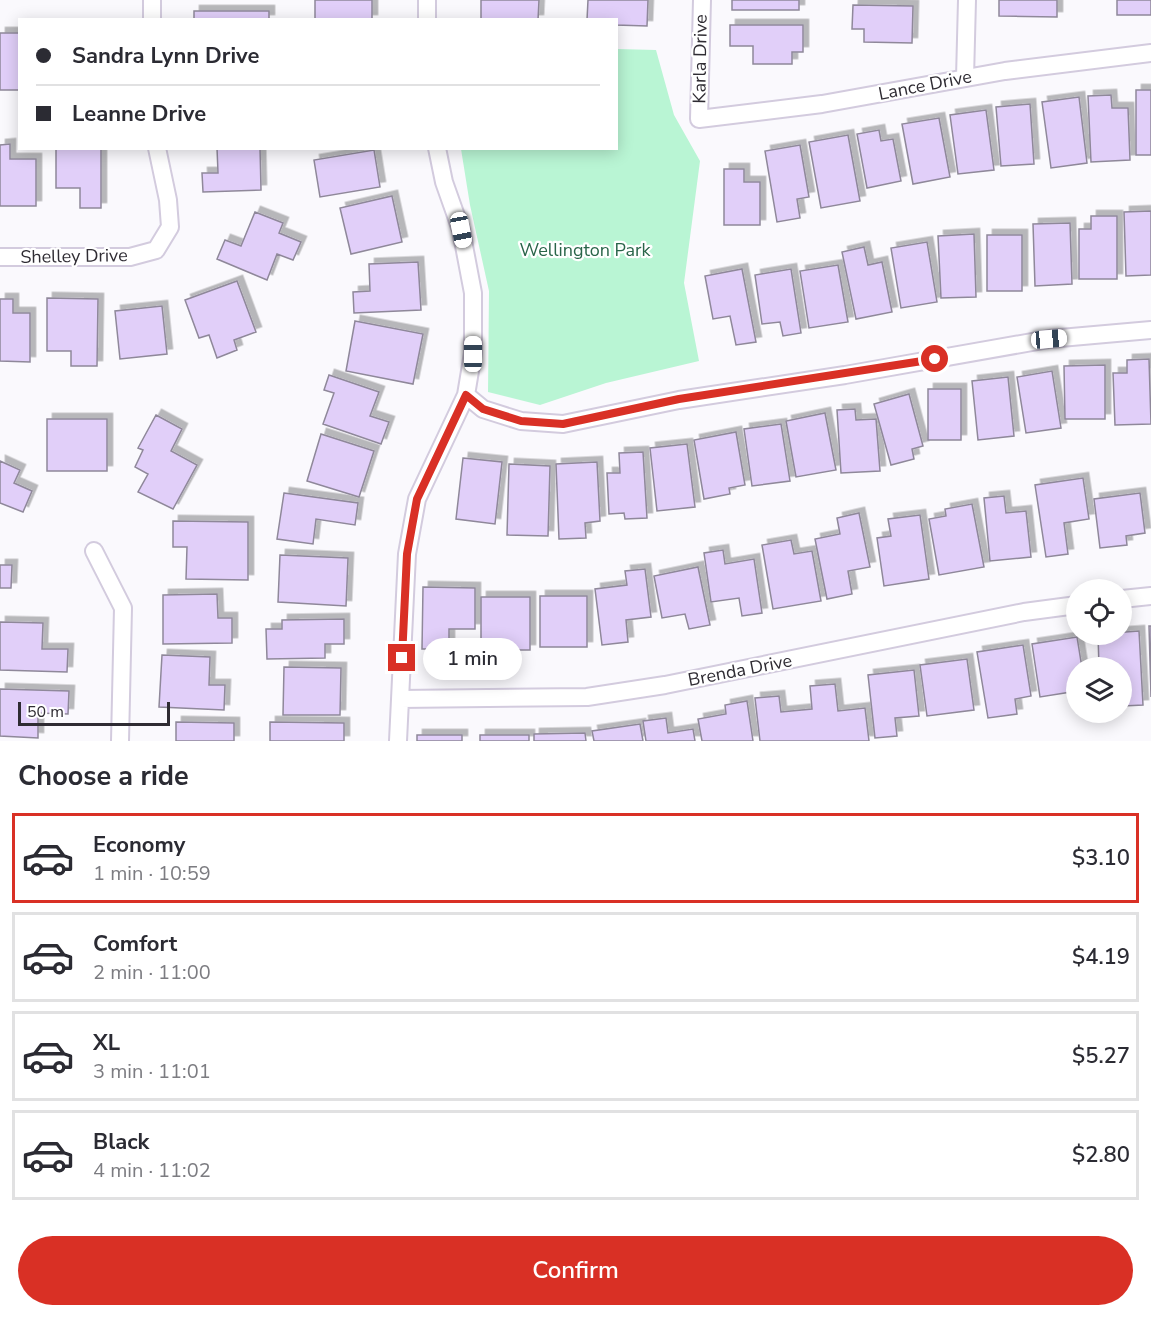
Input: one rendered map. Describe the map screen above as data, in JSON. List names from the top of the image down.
{
  "streets": {
    "street": [
      "Karla Drive",
      "Lance Drive",
      "Shelley Drive",
      "Brenda Drive"
    ]
  },
  "crossings": [
    ["Karla Drive", "Lance Drive"]
  ],
  "parks": ["Wellington Park"],
  "scale_bar": "50 m",
  "page": {
    "banner": ["Sandra Lynn Drive", "Leanne Drive"],
    "bubble": "1 min",
    "scale": "50 m",
    "heading": "Choose a ride",
    "list": [
      {
        "name": "Economy",
        "note": "1 min · 10:59",
        "value": "$3.10"
      },
      {
        "name": "Comfort",
        "note": "2 min · 11:00",
        "value": "$4.19"
      },
      {
        "name": "XL",
        "note": "3 min · 11:01",
        "value": "$5.27"
      },
      {
        "name": "Black",
        "note": "4 min · 11:02",
        "value": "$2.80"
      }
    ],
    "buttons": "Confirm"
  }
}
